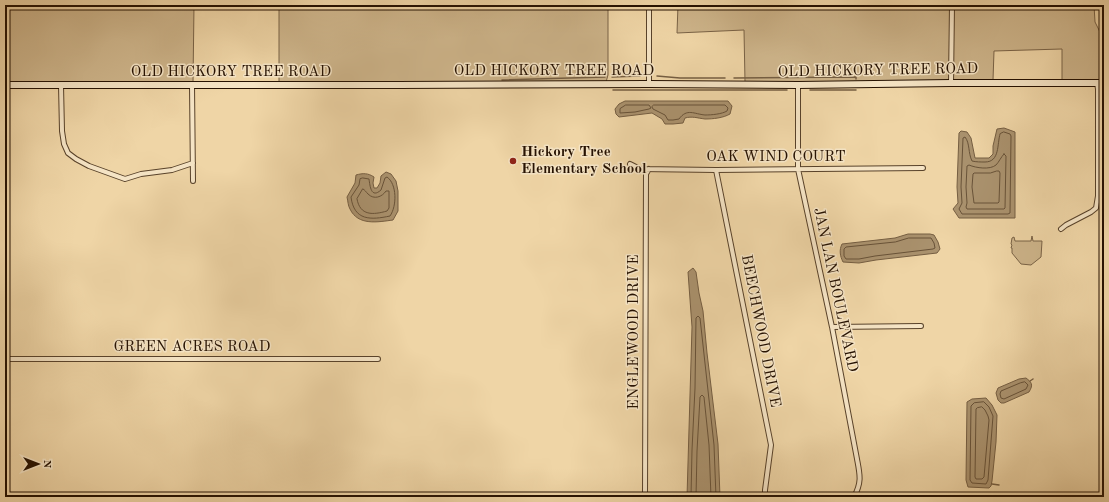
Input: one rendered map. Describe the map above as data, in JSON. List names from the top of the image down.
{
  "streets": {
    "street": [
      "OLD HICKORY TREE ROAD",
      "OAK WIND COURT",
      "JAN LAN BOULEVARD",
      "BEECHWOOD DRIVE",
      "ENGLEWOOD DRIVE",
      "GREEN ACRES ROAD"
    ]
  },
  "crossings": [
    ["OLD HICKORY TREE ROAD", "JAN LAN BOULEVARD"],
    ["OAK WIND COURT", "JAN LAN BOULEVARD"],
    ["OAK WIND COURT", "BEECHWOOD DRIVE"],
    ["OAK WIND COURT", "ENGLEWOOD DRIVE"]
  ],
  "places": ["Hickory Tree Elementary School"],
  "north": "right"
}
